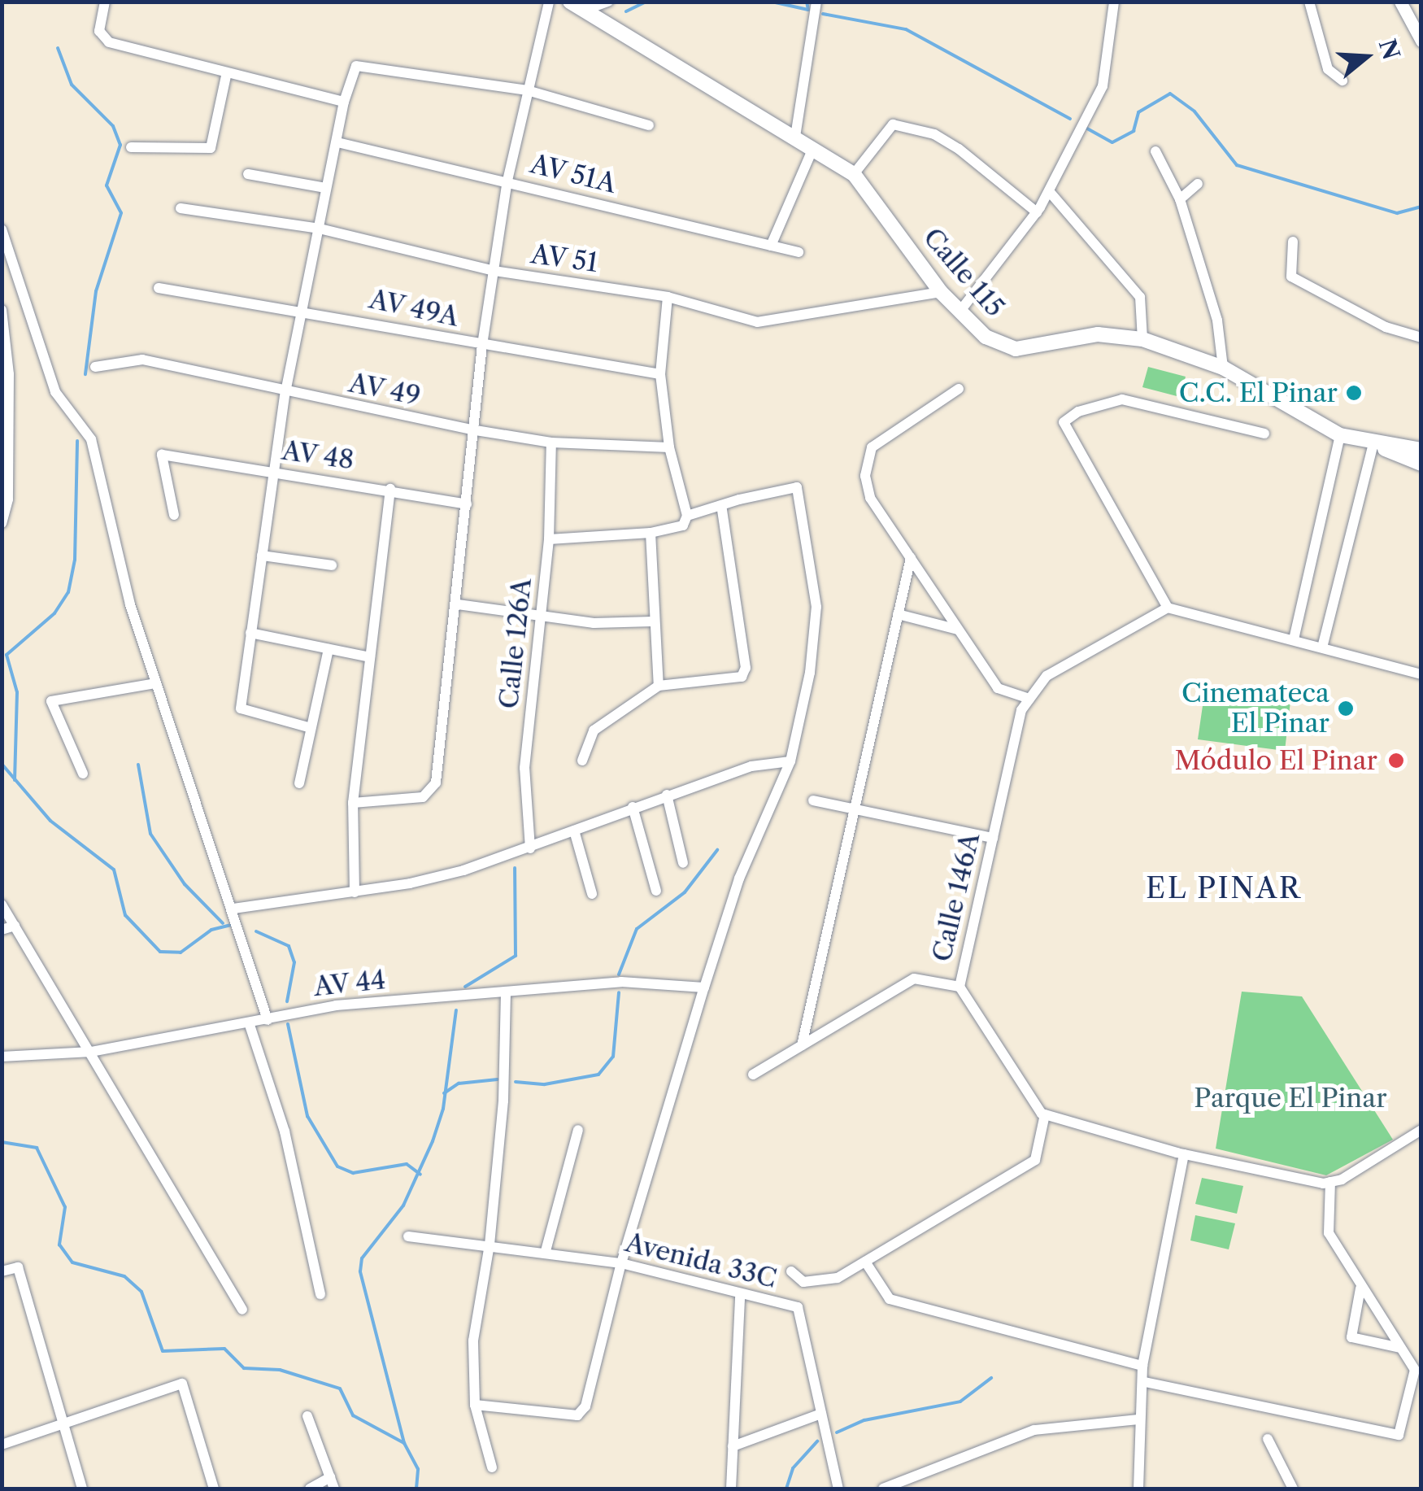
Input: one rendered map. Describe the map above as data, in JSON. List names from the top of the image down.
{
  "streets": {
    "main road": ["Calle 115"],
    "street": [
      "AV 51A",
      "AV 51",
      "AV 49A",
      "AV 49",
      "AV 48",
      "Calle 126A",
      "Calle 146A",
      "AV 44",
      "Avenida 33C"
    ]
  },
  "crossings": [
    ["AV 51", "Calle 115"],
    ["AV 49", "Calle 126A"]
  ],
  "districts": ["EL PINAR"],
  "parks": ["Parque El Pinar"],
  "places": ["C.C. El Pinar", "Cinemateca El Pinar", "Módulo El Pinar"],
  "north": "right"
}
